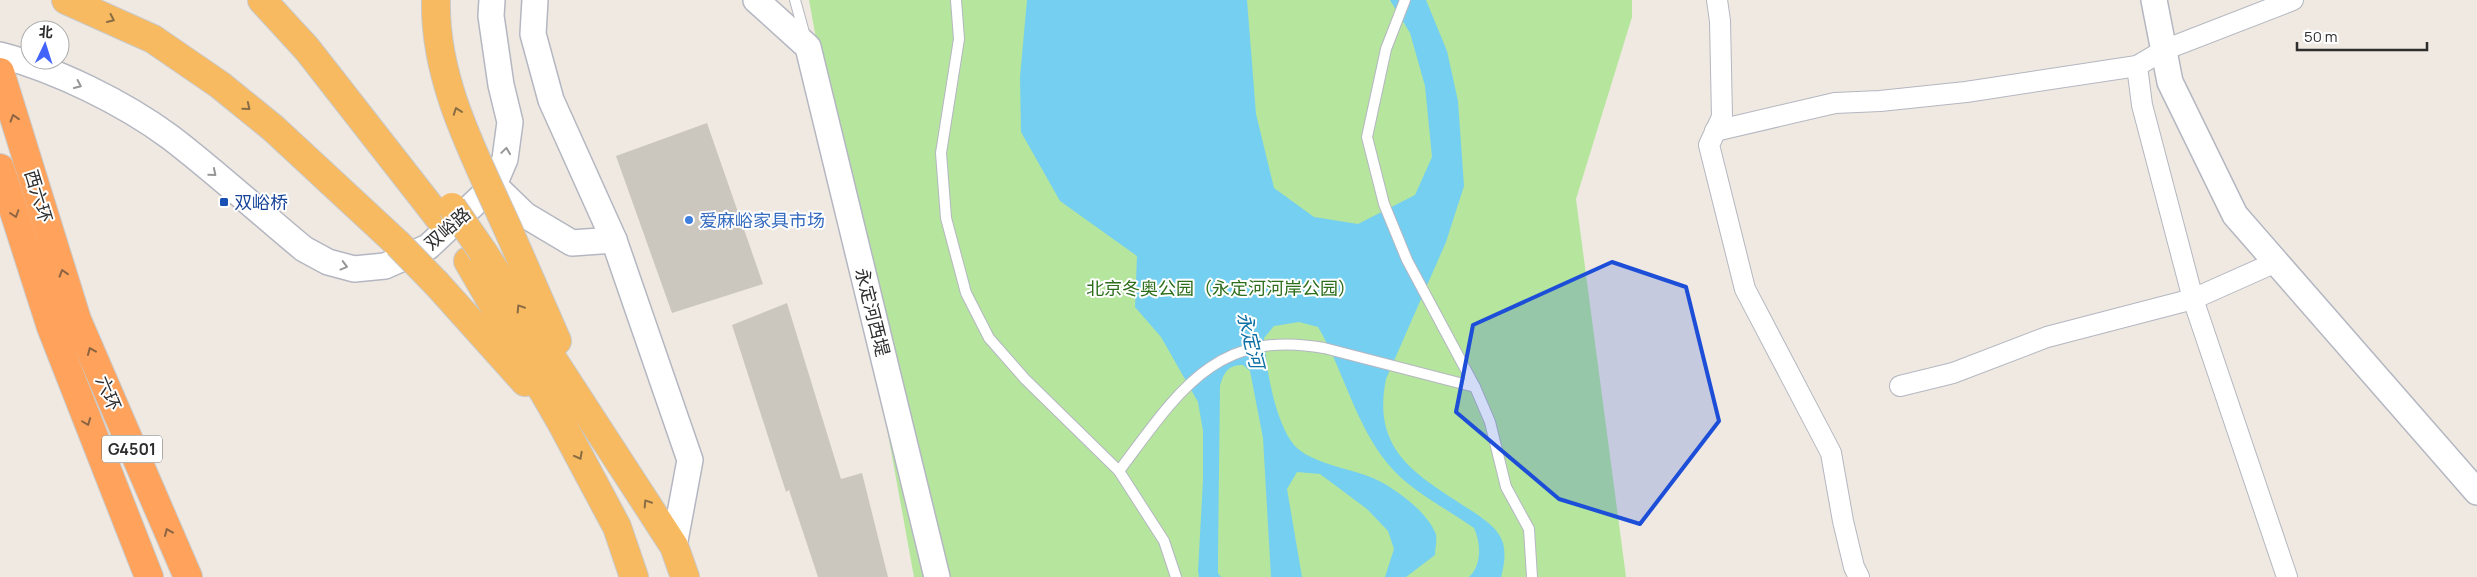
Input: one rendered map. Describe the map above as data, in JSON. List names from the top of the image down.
{
  "streets": {
    "highway": ["西六环", "六环", "G4501"],
    "street": ["双峪路", "永定河西堤"]
  },
  "crossings": [
    ["西六环", "六环"]
  ],
  "water": ["永定河"],
  "parks": ["北京冬奥公园（永定河河岸公园）"],
  "places": {
    "transit": ["双峪桥"],
    "other": ["爱麻峪家具市场"]
  },
  "scale_bar": "50 m",
  "north": "top"
}
